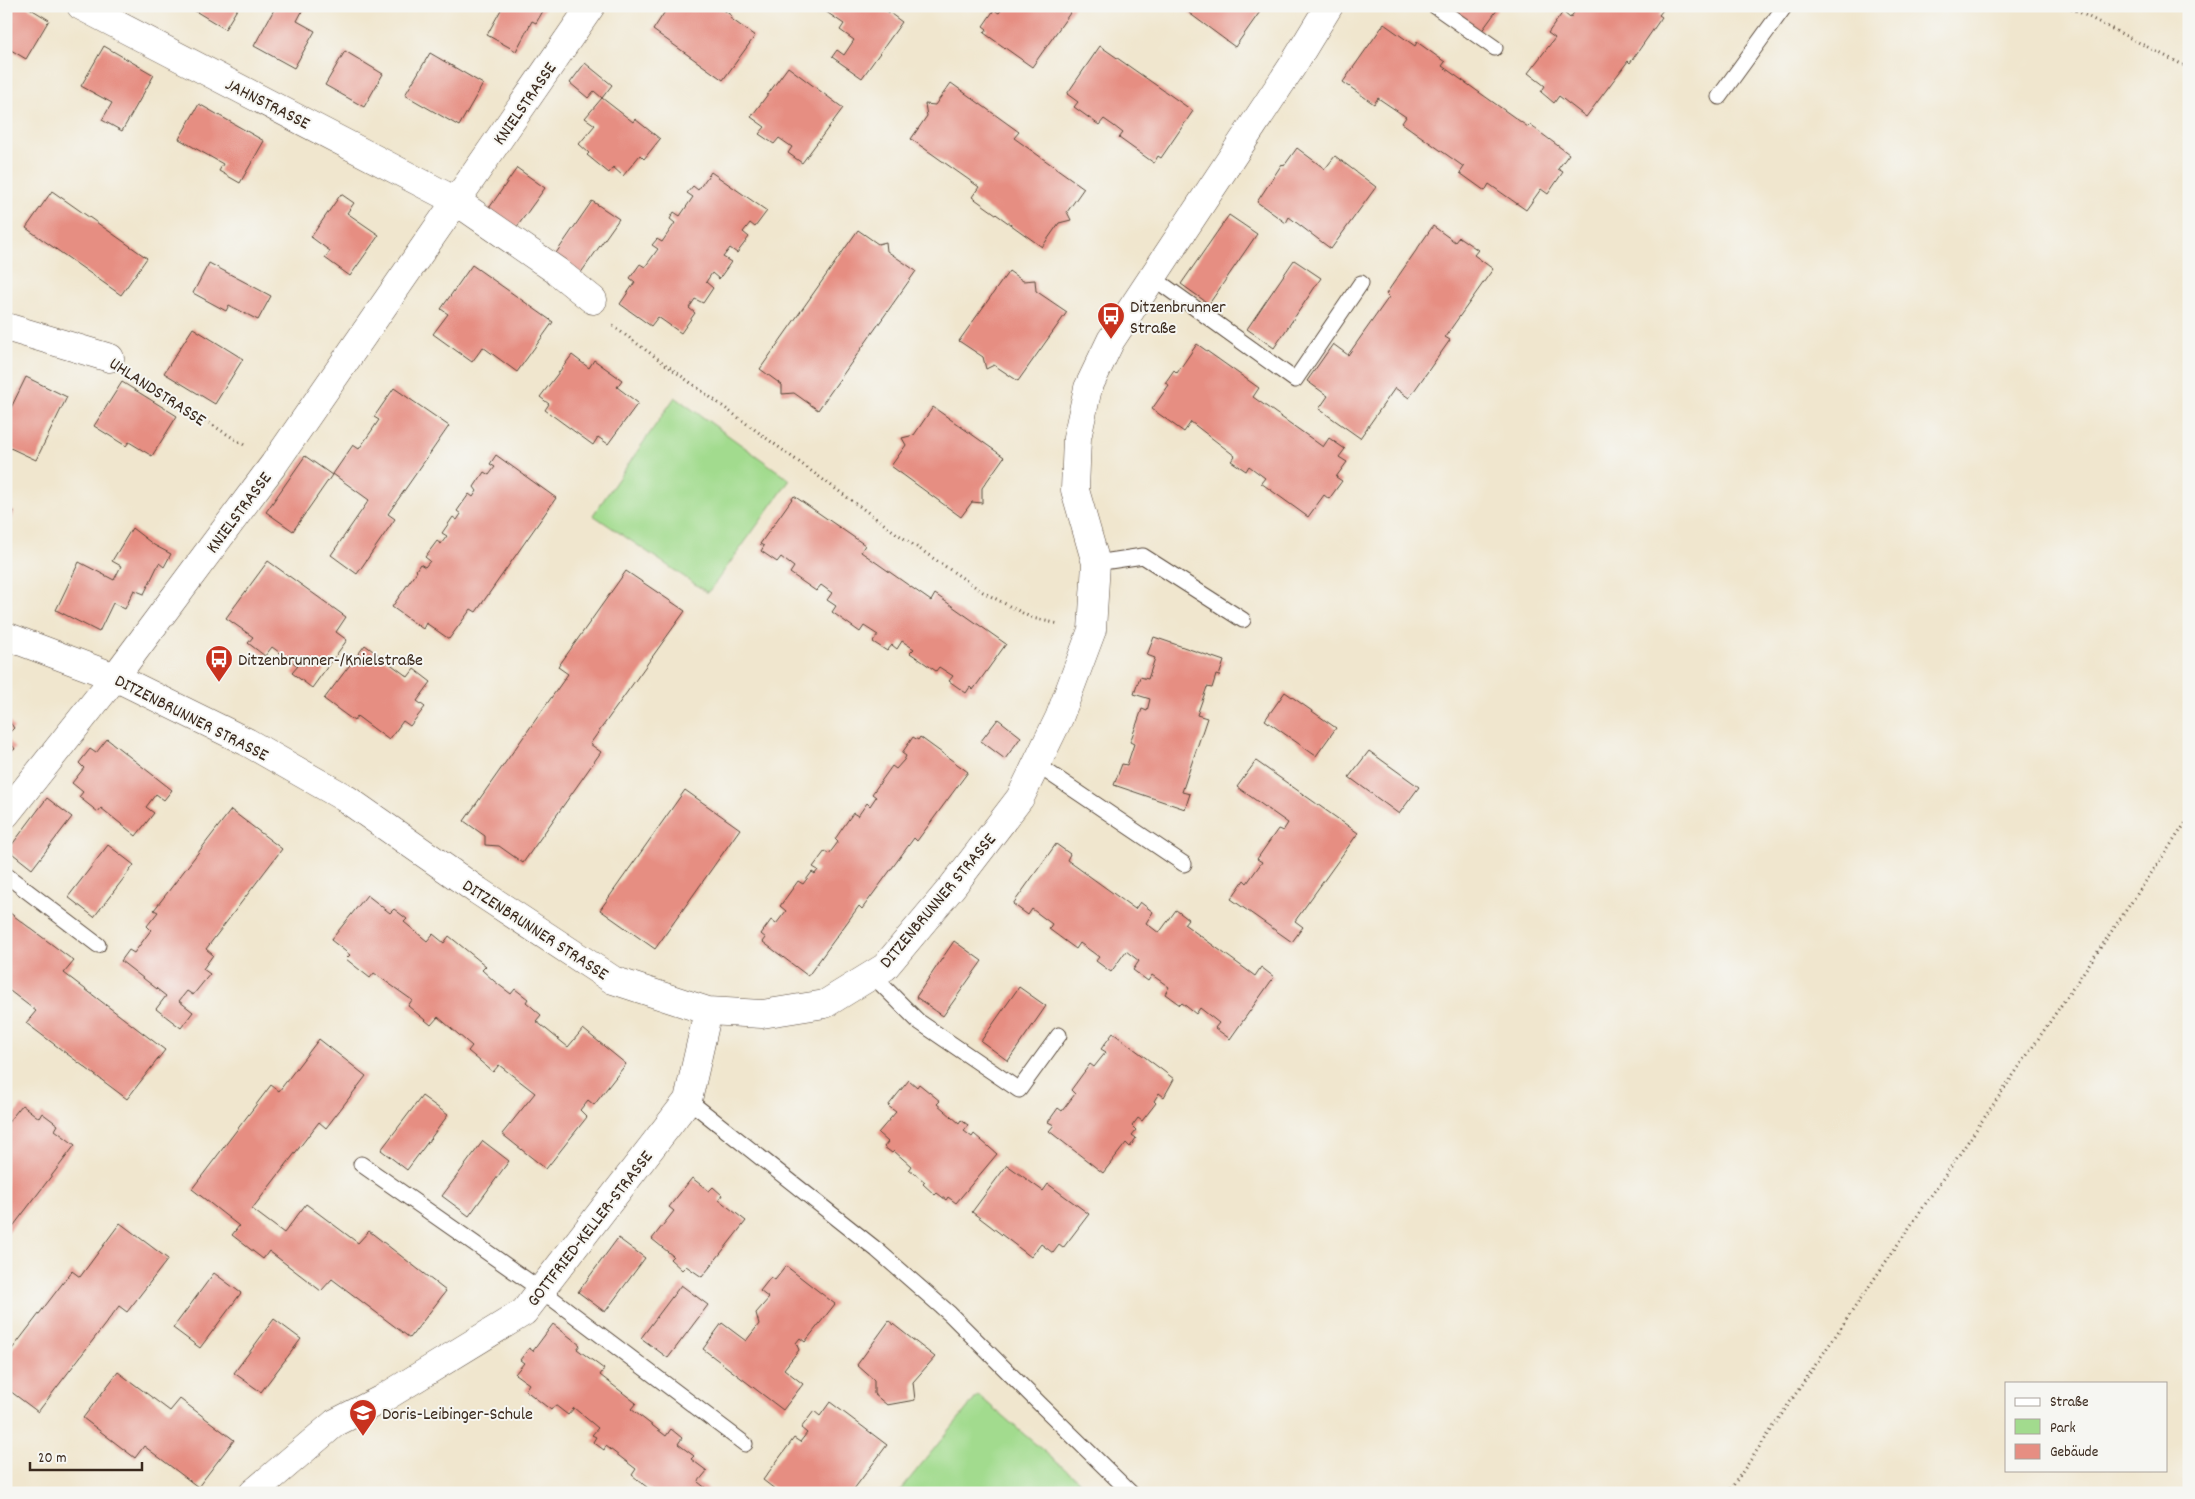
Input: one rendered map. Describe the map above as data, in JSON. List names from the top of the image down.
{
  "streets": {
    "street": [
      "JAHNSTRASSE",
      "KNIELSTRASSE",
      "UHLANDSTRASSE",
      "DITZENBRUNNER STRASSE",
      "GOTTFRIED-KELLER-STRASSE"
    ]
  },
  "crossings": [
    ["JAHNSTRASSE", "KNIELSTRASSE"],
    ["KNIELSTRASSE", "UHLANDSTRASSE"],
    ["KNIELSTRASSE", "DITZENBRUNNER STRASSE"],
    ["DITZENBRUNNER STRASSE", "GOTTFRIED-KELLER-STRASSE"]
  ],
  "places": {
    "bus stop": ["Ditzenbrunner Straße", "Ditzenbrunner-/Knielstraße"],
    "school or university": ["Doris-Leibinger-Schule"]
  },
  "legend": ["Straße", "Park", "Gebäude"],
  "scale_bar": "20 m"
}
